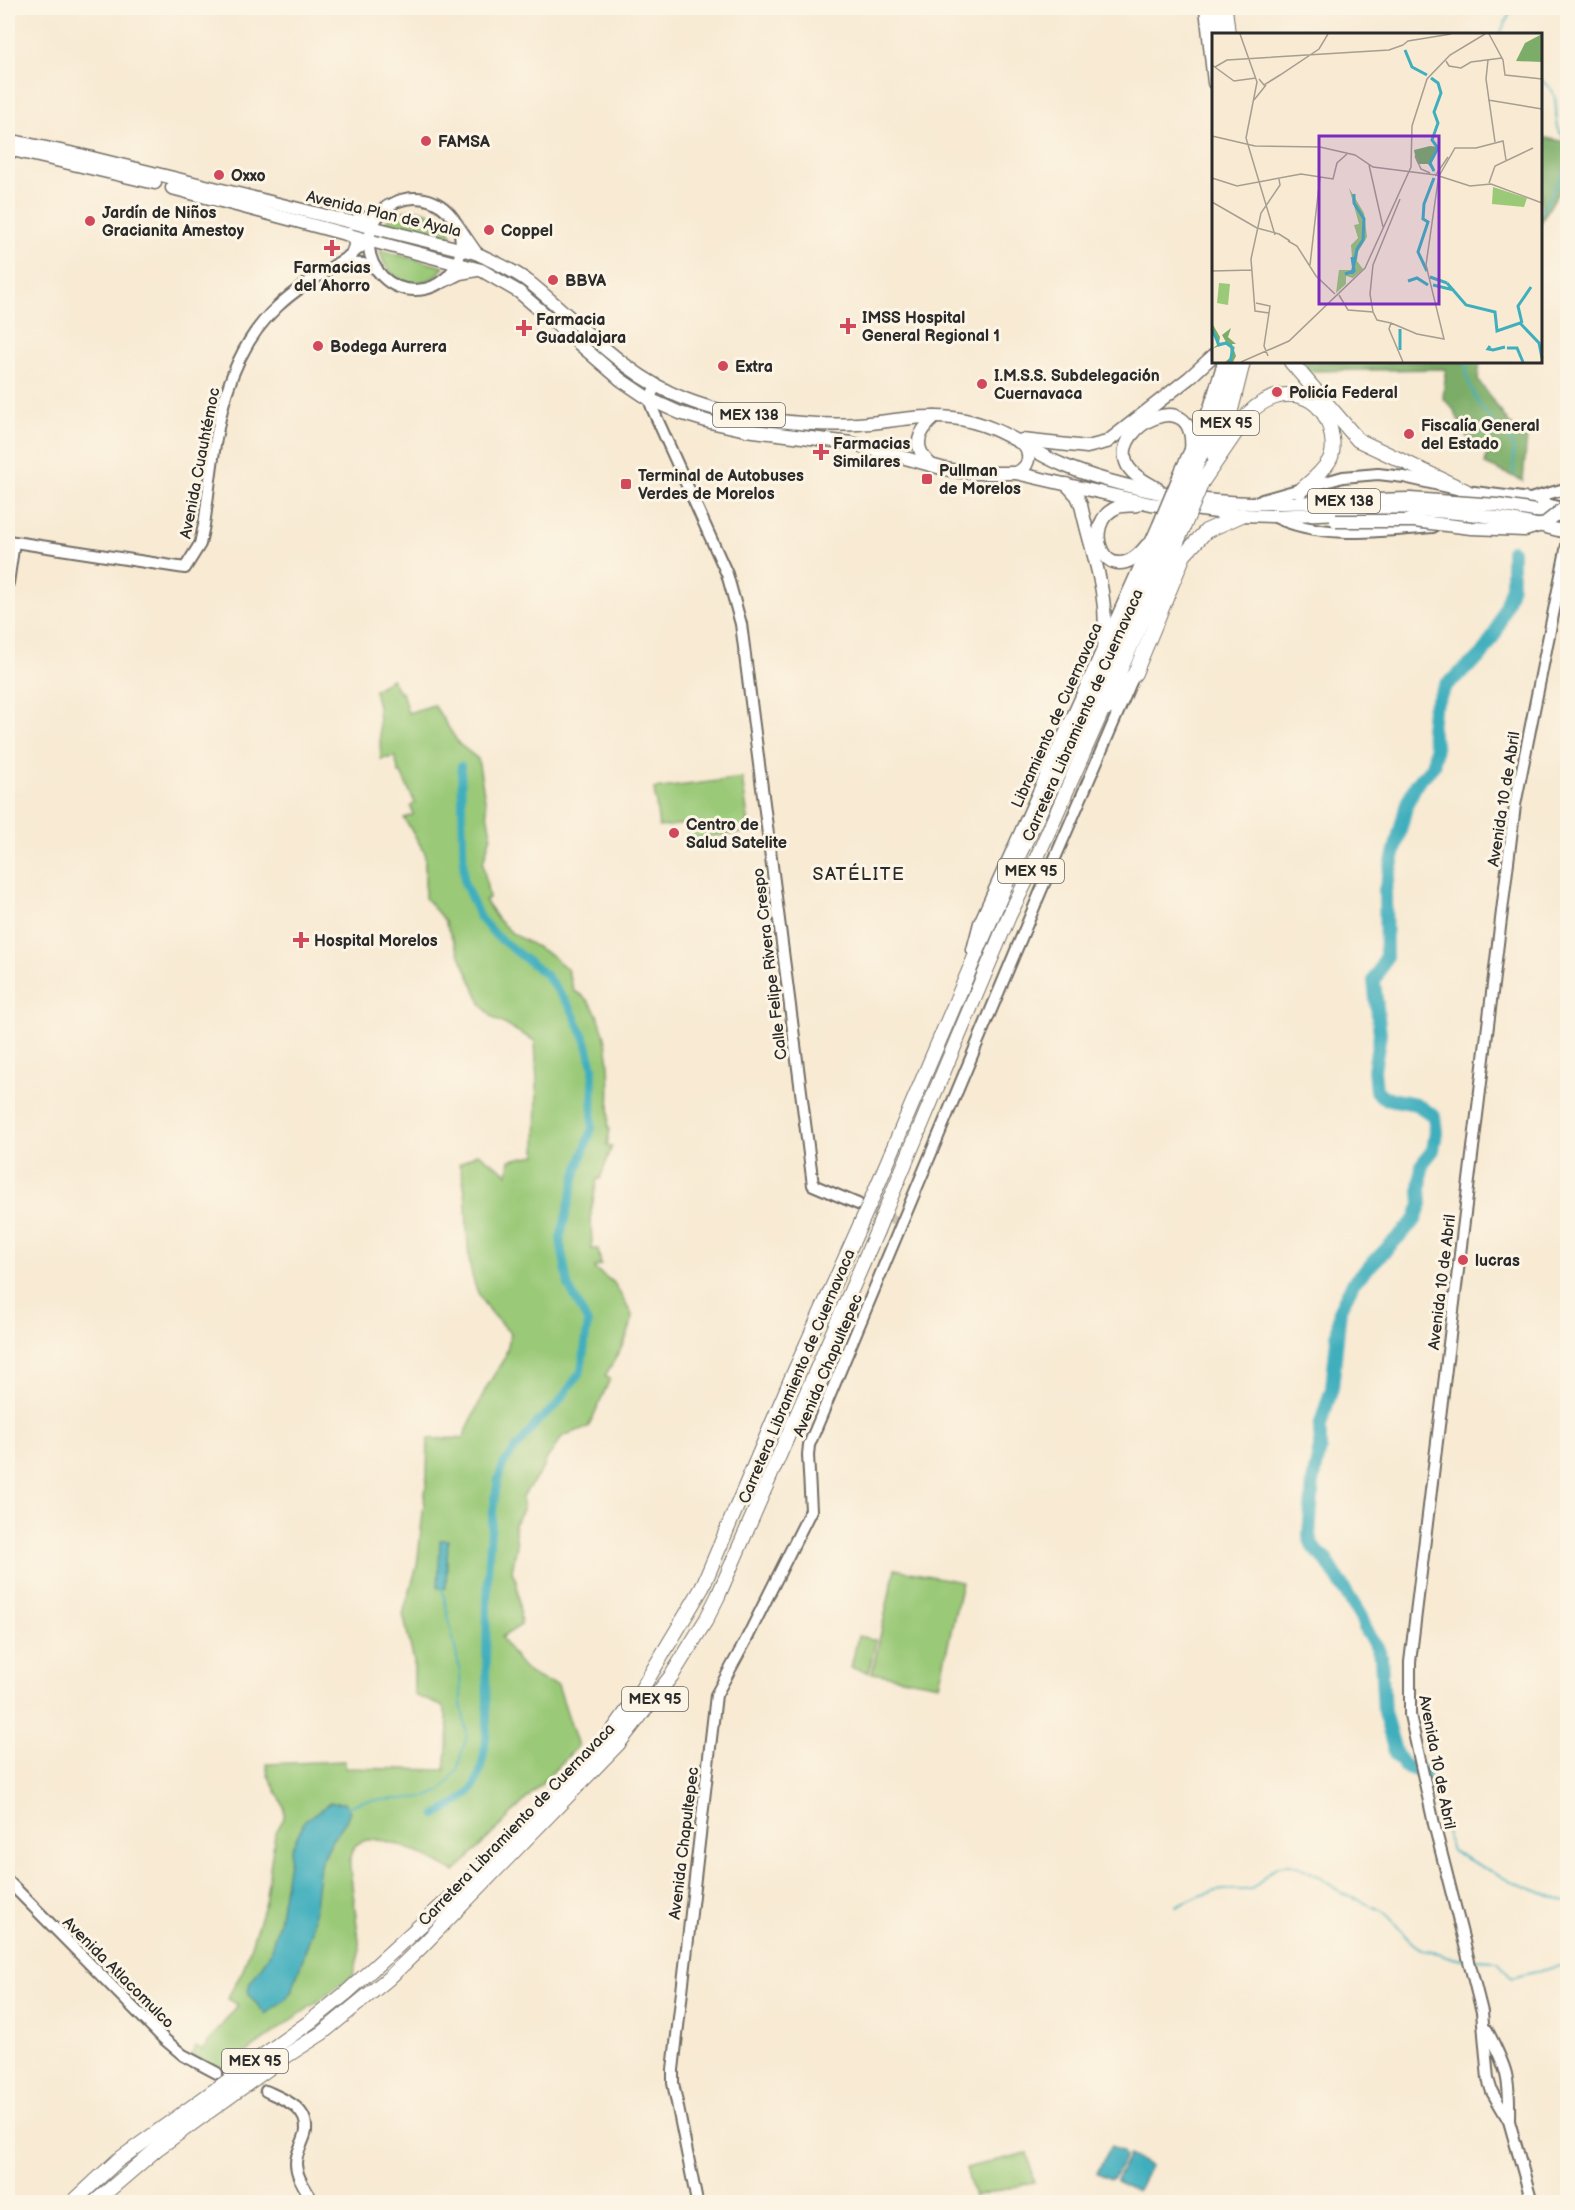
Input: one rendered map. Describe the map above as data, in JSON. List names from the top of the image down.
{
  "streets": {
    "highway": ["MEX 95", "Carretera Libramiento de Cuernavaca"],
    "main road": ["Avenida Plan de Ayala", "MEX 138", "Libramiento de Cuernavaca"],
    "street": [
      "Avenida Cuauhtémoc",
      "Avenida 10 de Abril",
      "Calle Felipe Rivera Crespo",
      "Avenida Chapultepec",
      "Avenida Atlacomulco"
    ]
  },
  "crossings": [
    ["Avenida Plan de Ayala", "MEX 138"],
    ["Avenida Plan de Ayala", "Avenida Cuauhtémoc"],
    ["Avenida Plan de Ayala", "Calle Felipe Rivera Crespo"],
    ["MEX 138", "Avenida 10 de Abril"],
    ["Libramiento de Cuernavaca", "Carretera Libramiento de Cuernavaca"],
    ["Carretera Libramiento de Cuernavaca", "Calle Felipe Rivera Crespo"]
  ],
  "districts": ["SATÉLITE"],
  "places": {
    "other": [
      "FAMSA",
      "Oxxo",
      "Jardín de Niños Gracianita Amestoy",
      "Coppel",
      "BBVA",
      "Bodega Aurrera",
      "Extra",
      "I.M.S.S. Subdelegación Cuernavaca",
      "Policía Federal",
      "Fiscalía General del Estado",
      "Centro de Salud Satelite",
      "lucras"
    ],
    "health": [
      "Farmacias del Ahorro",
      "IMSS Hospital General Regional 1",
      "Farmacia Guadalajara",
      "Farmacias Similares",
      "Hospital Morelos"
    ],
    "transit": ["Pullman de Morelos", "Terminal de Autobuses Verdes de Morelos"]
  }
}
